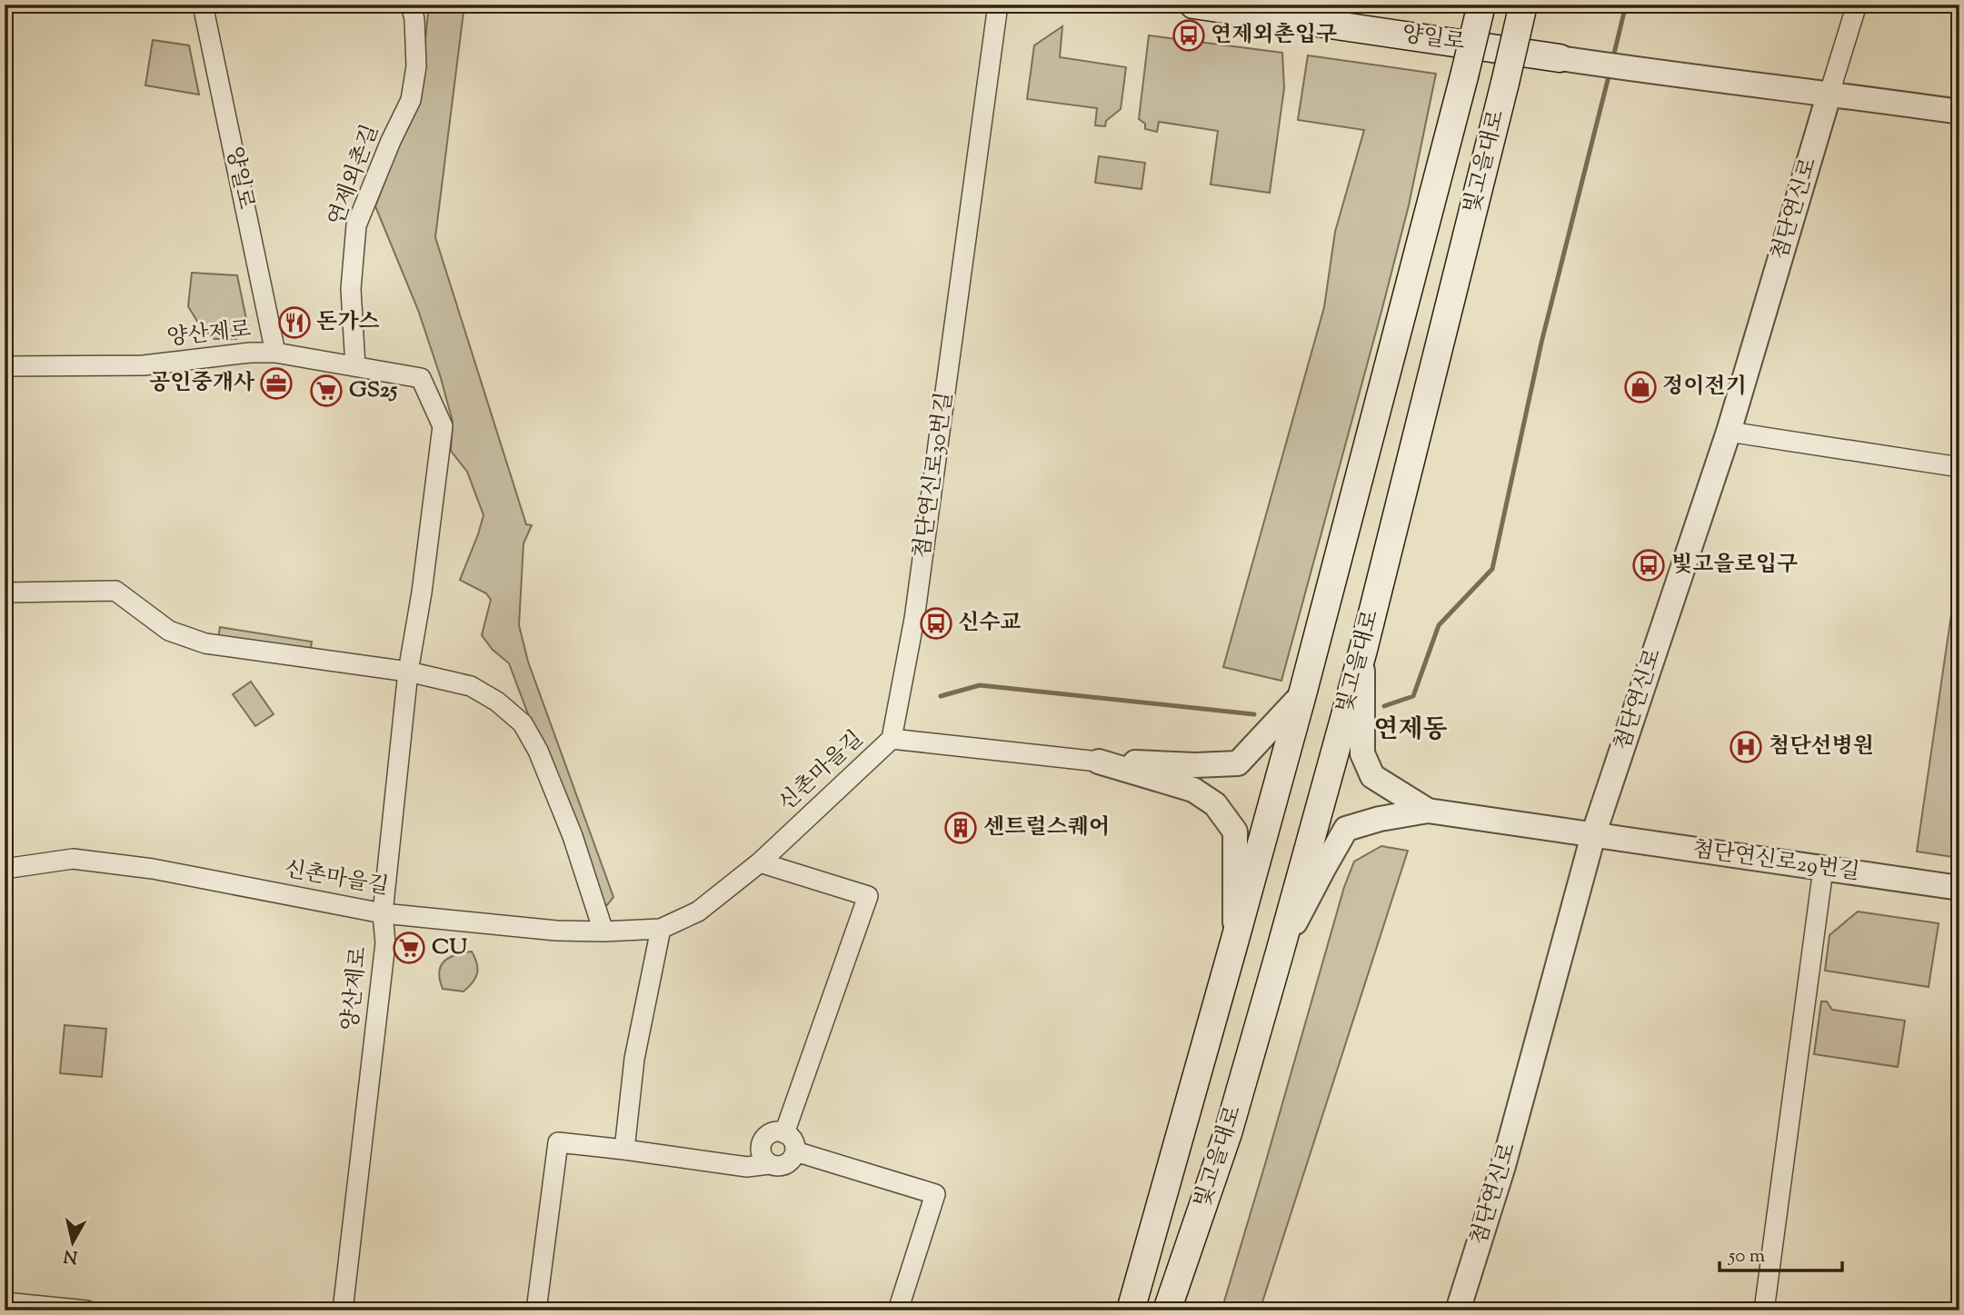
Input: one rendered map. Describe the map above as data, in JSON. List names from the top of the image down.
{
  "streets": {
    "main road": ["양일로", "빛고을대로"],
    "street": [
      "연제외촌길",
      "첨단연신로",
      "양산제로",
      "첨단연신로30번길",
      "신촌마을길",
      "첨단연신로29번길"
    ]
  },
  "crossings": [
    ["양일로", "양산제로"],
    ["연제외촌길", "양산제로"],
    ["첨단연신로", "첨단연신로29번길"],
    ["양산제로", "신촌마을길"],
    ["첨단연신로30번길", "신촌마을길"]
  ],
  "districts": ["연제동"],
  "places": {
    "bus stop": ["연제외촌입구", "빛고을로입구", "신수교"],
    "restaurant": ["돈가스"],
    "office": ["공인중개사"],
    "shop": ["정이전기"],
    "supermarket": ["GS25", "CU"],
    "hospital": ["첨단선병원"],
    "building": ["센트럴스퀘어"]
  },
  "scale_bar": "50 m",
  "north": "bottom"
}
